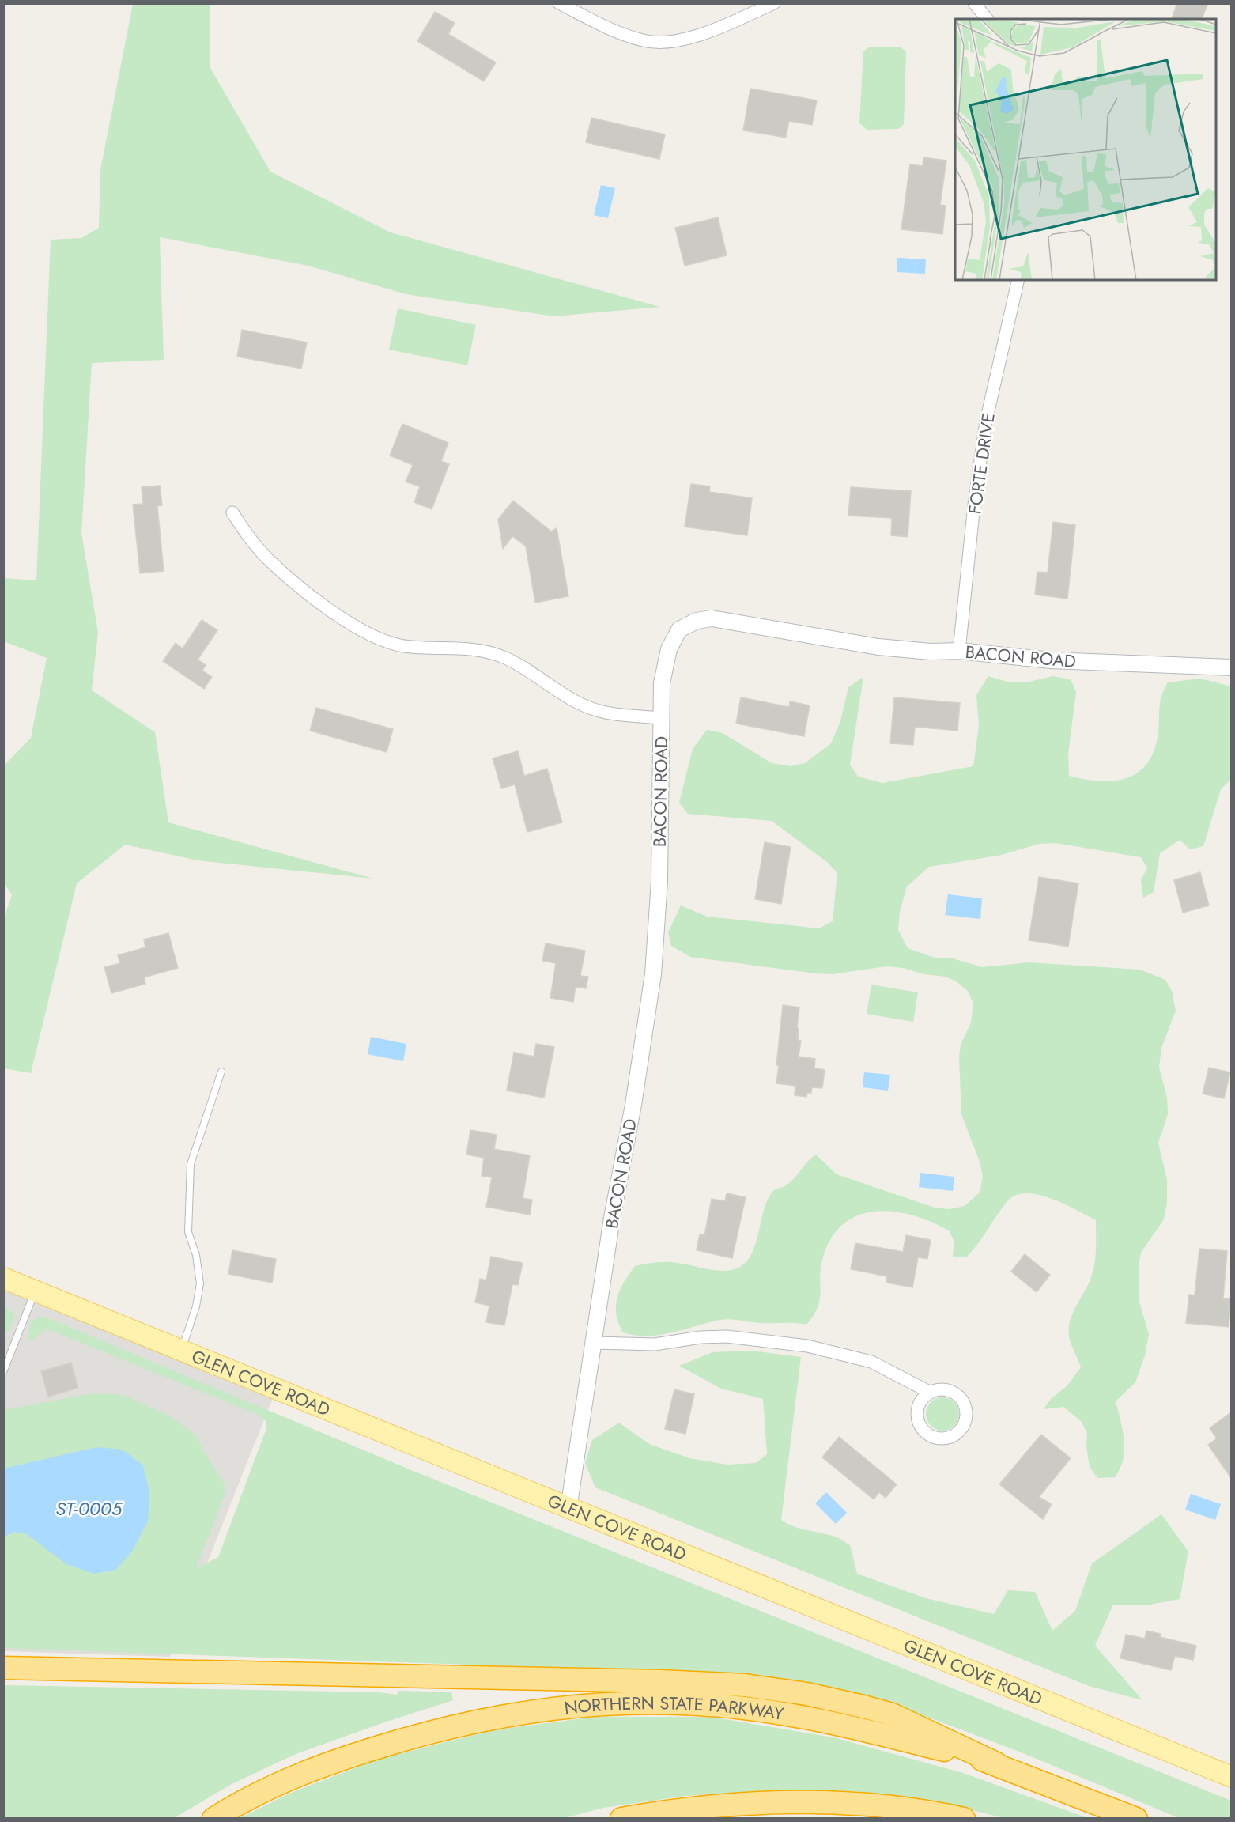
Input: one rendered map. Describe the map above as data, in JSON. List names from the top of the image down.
{
  "streets": {
    "highway": ["NORTHERN STATE PARKWAY"],
    "main road": ["GLEN COVE ROAD"],
    "street": ["FORTE DRIVE", "BACON ROAD"]
  },
  "crossings": [
    ["FORTE DRIVE", "BACON ROAD"],
    ["BACON ROAD", "GLEN COVE ROAD"]
  ],
  "water": ["ST-0005"]
}
